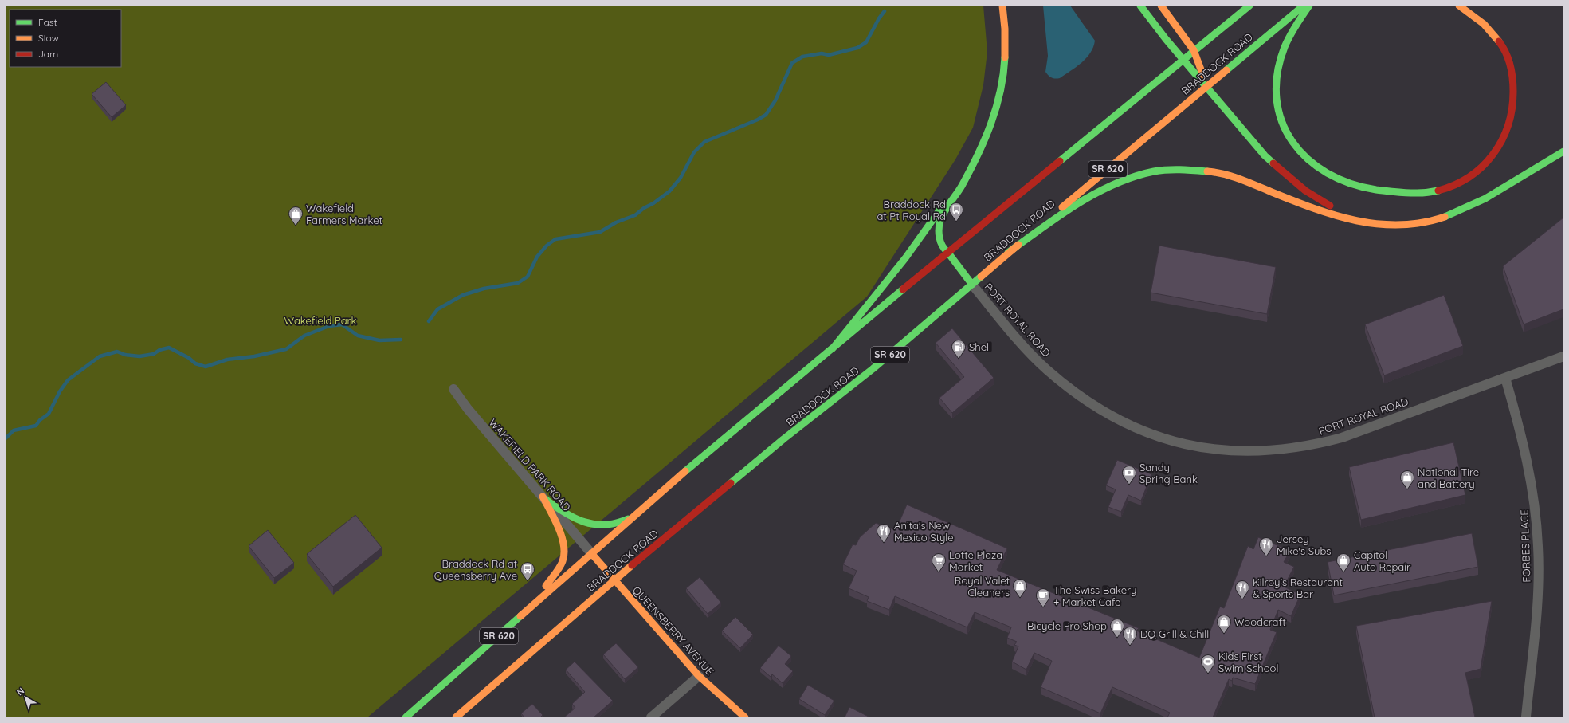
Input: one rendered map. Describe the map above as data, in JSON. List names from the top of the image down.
{
  "streets": {
    "main road": ["BRADDOCK ROAD", "SR 620", "QUEENSBERRY AVENUE"],
    "street": ["PORT ROYAL ROAD", "WAKEFIELD PARK ROAD", "FORBES PLACE"]
  },
  "crossings": [
    ["BRADDOCK ROAD", "PORT ROYAL ROAD"],
    ["BRADDOCK ROAD", "QUEENSBERRY AVENUE"],
    ["SR 620", "WAKEFIELD PARK ROAD"],
    ["SR 620", "QUEENSBERRY AVENUE"],
    ["PORT ROYAL ROAD", "FORBES PLACE"],
    ["WAKEFIELD PARK ROAD", "QUEENSBERRY AVENUE"]
  ],
  "parks": ["Wakefield Park"],
  "places": {
    "bus stop": ["Braddock Rd at Pt Royal Rd", "Braddock Rd at Queensberry Ave"],
    "shop": [
      "Wakefield Farmers Market",
      "National Tire and Battery",
      "Capitol Auto Repair",
      "Royal Valet Cleaners",
      "Woodcraft",
      "Bicycle Pro Shop"
    ],
    "fuel station": ["Shell"],
    "bank": ["Sandy Spring Bank"],
    "restaurant": [
      "Anita's New Mexico Style",
      "Jersey Mike's Subs",
      "Kilroy's Restaurant & Sports Bar",
      "DQ Grill & Chill"
    ],
    "supermarket": ["Lotte Plaza Market"],
    "cafe": ["The Swiss Bakery + Market Cafe"],
    "sports": ["Kids First Swim School"]
  },
  "legend": ["Fast", "Slow", "Jam"],
  "north": "top left"
}
